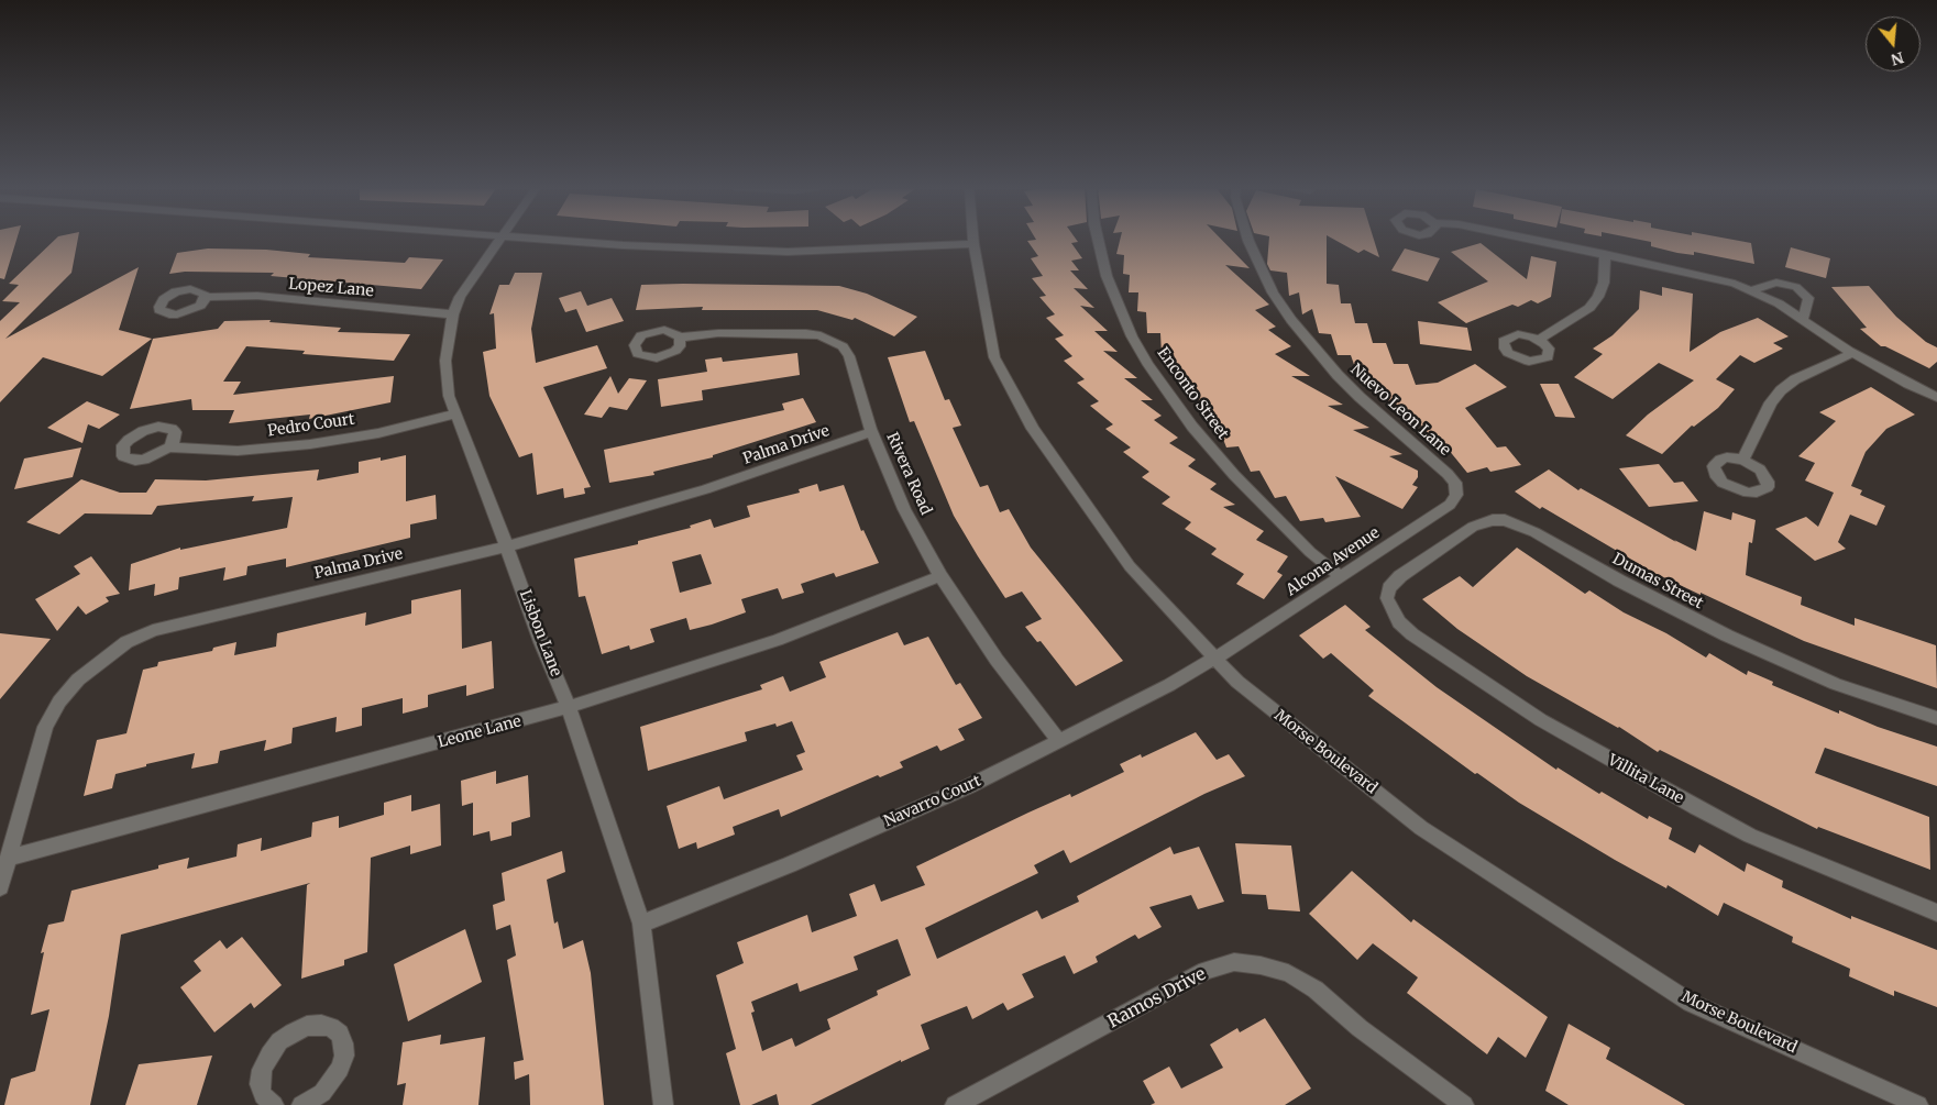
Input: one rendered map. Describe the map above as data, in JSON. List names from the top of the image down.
{
  "streets": {
    "street": [
      "Lopez Lane",
      "Enconto Street",
      "Nuevo Leon Lane",
      "Pedro Court",
      "Palma Drive",
      "Rivera Road",
      "Alcona Avenue",
      "Dumas Street",
      "Lisbon Lane",
      "Leone Lane",
      "Morse Boulevard",
      "Villita Lane",
      "Navarro Court",
      "Ramos Drive"
    ]
  },
  "crossings": [
    ["Lopez Lane", "Lisbon Lane"],
    ["Enconto Street", "Alcona Avenue"],
    ["Nuevo Leon Lane", "Alcona Avenue"],
    ["Pedro Court", "Lisbon Lane"],
    ["Palma Drive", "Rivera Road"],
    ["Palma Drive", "Lisbon Lane"],
    ["Palma Drive", "Leone Lane"],
    ["Rivera Road", "Leone Lane"],
    ["Rivera Road", "Navarro Court"],
    ["Alcona Avenue", "Morse Boulevard"],
    ["Alcona Avenue", "Navarro Court"],
    ["Dumas Street", "Villita Lane"],
    ["Lisbon Lane", "Leone Lane"],
    ["Lisbon Lane", "Navarro Court"],
    ["Morse Boulevard", "Navarro Court"]
  ],
  "north": "bottom"
}
